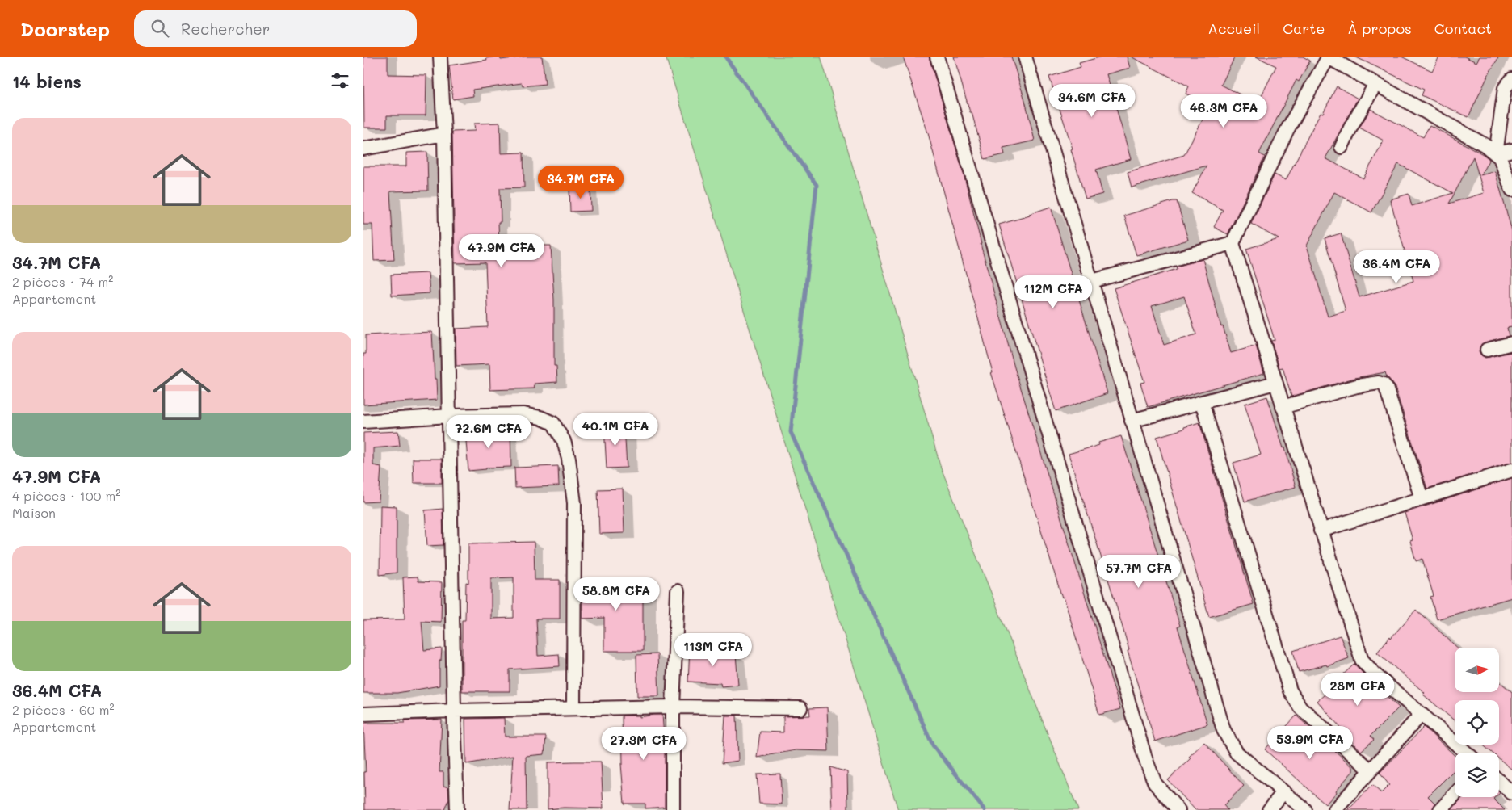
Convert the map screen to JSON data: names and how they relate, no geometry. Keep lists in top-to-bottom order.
{
  "north": "right",
  "page": {
    "header": "Doorstep",
    "search": "Rechercher",
    "nav": [
      "Accueil",
      "Carte",
      "À propos",
      "Contact"
    ],
    "heading": "14 biens",
    "price": [
      "34.6M CFA",
      "46.3M CFA",
      "34.7M CFA",
      "47.9M CFA",
      "36.4M CFA",
      "112M CFA",
      "40.1M CFA",
      "72.6M CFA",
      "57.7M CFA",
      "58.8M CFA",
      "113M CFA",
      "28M CFA",
      "53.9M CFA",
      "27.3M CFA"
    ],
    "list": [
      {
        "name": "34.7M CFA",
        "note": "2 pièces · 74 m² · Appartement"
      },
      {
        "name": "47.9M CFA",
        "note": "4 pièces · 100 m² · Maison"
      },
      {
        "name": "36.4M CFA",
        "note": "2 pièces · 60 m² · Appartement"
      }
    ]
  }
}
